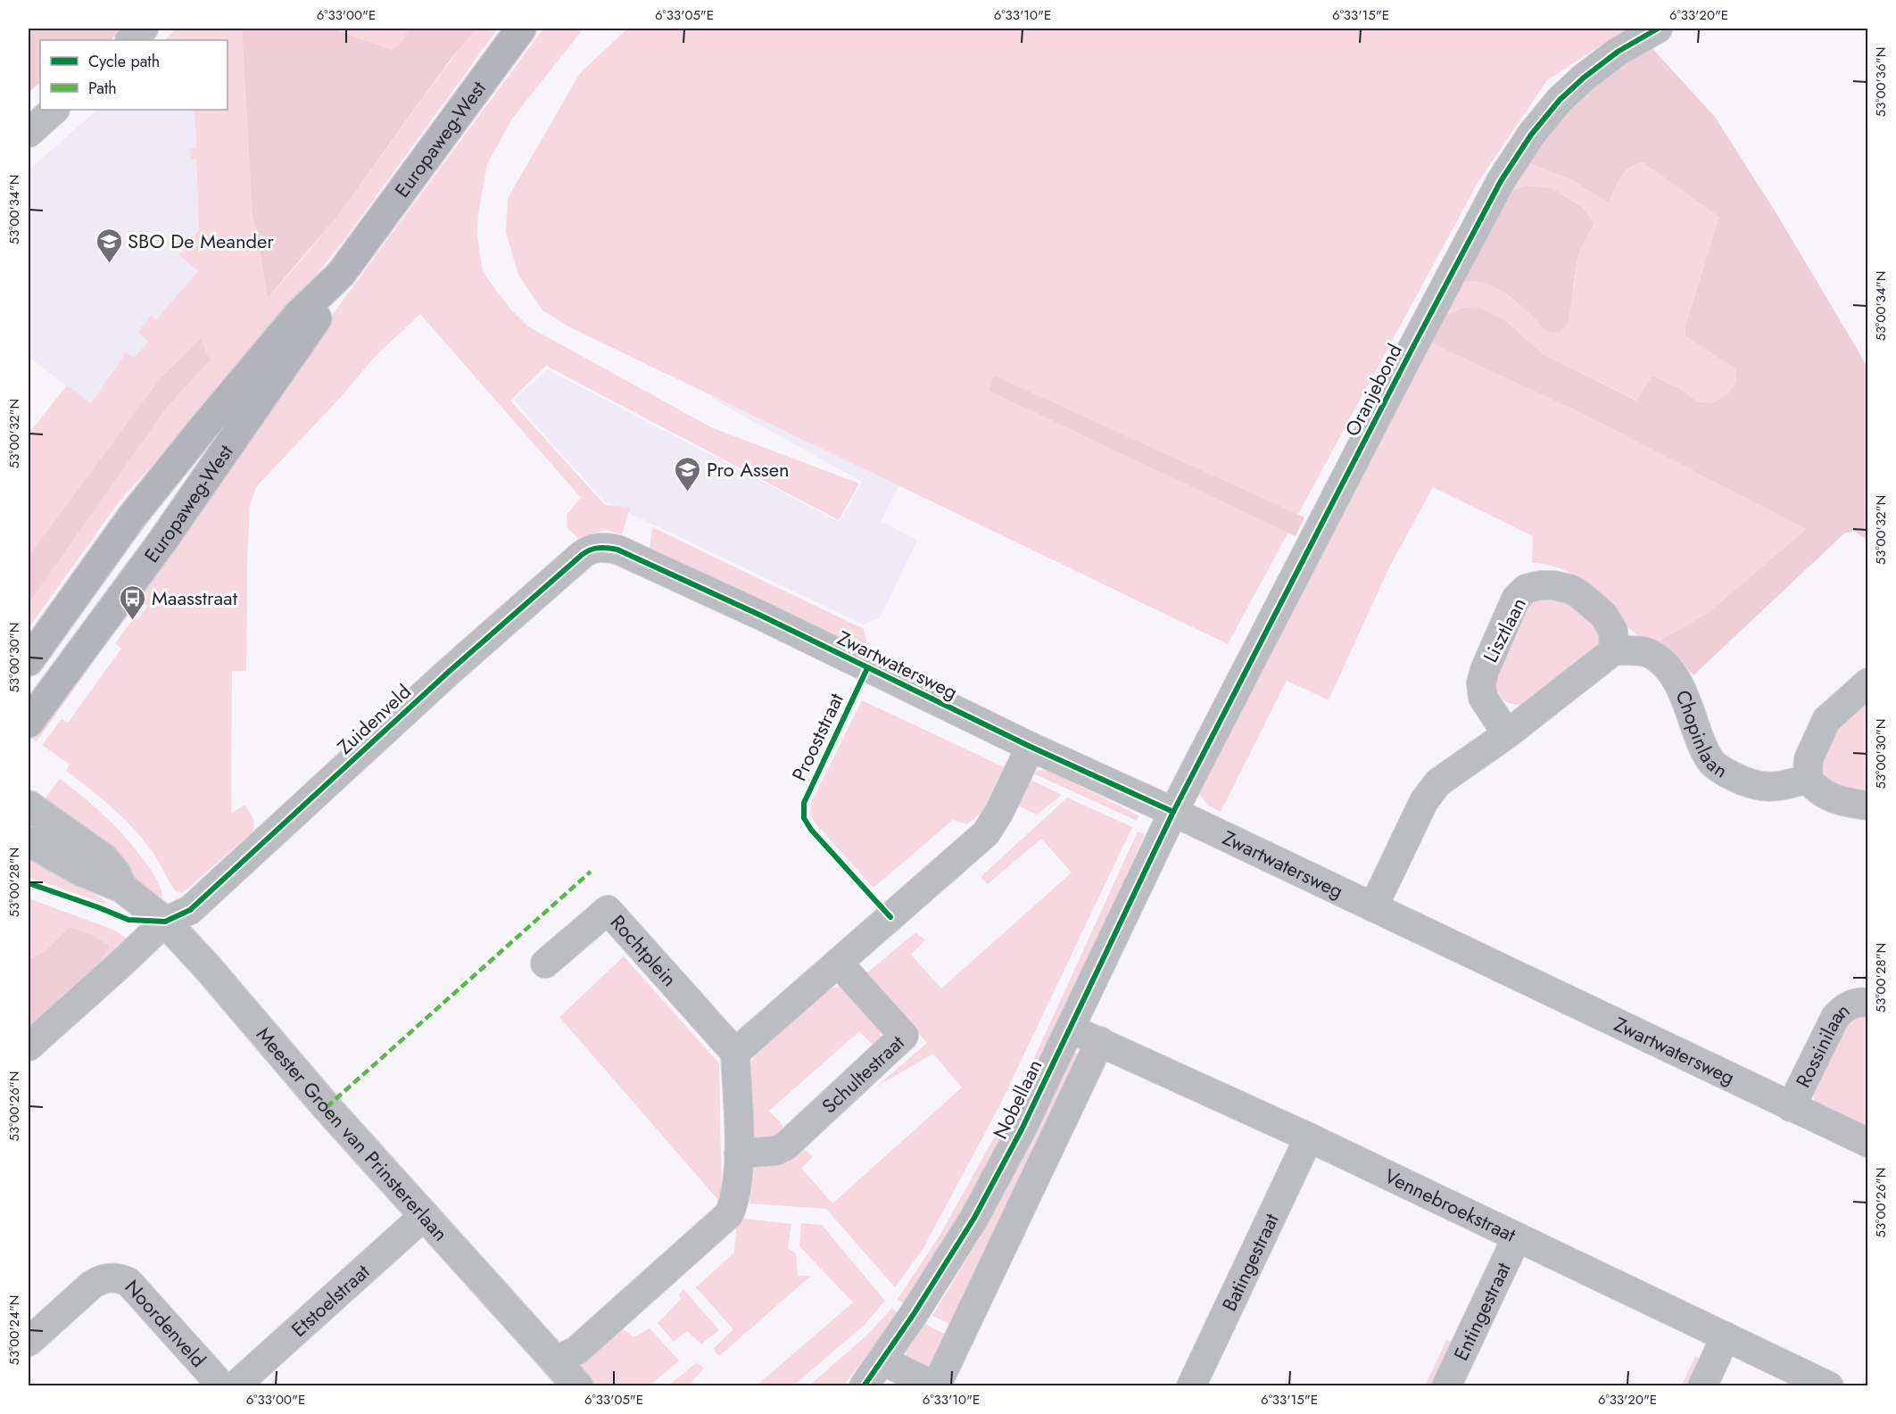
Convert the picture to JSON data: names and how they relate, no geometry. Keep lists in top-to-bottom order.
{
  "streets": {
    "main road": ["Europaweg-West"],
    "street": [
      "Oranjebond",
      "Lisztlaan",
      "Zwartwatersweg",
      "Zuidenveld",
      "Chopinlaan",
      "Rochtplein",
      "Rossinilaan",
      "Schultestraat",
      "Nobellaan",
      "Meester Groen van Prinstererlaan",
      "Vennebroekstraat",
      "Batingestraat",
      "Etstoelstraat",
      "Entingestraat",
      "Noordenveld"
    ],
    "cycle path": ["Prooststraat"]
  },
  "crossings": [
    ["Oranjebond", "Zwartwatersweg"],
    ["Oranjebond", "Nobellaan"],
    ["Lisztlaan", "Chopinlaan"],
    ["Zwartwatersweg", "Zuidenveld"],
    ["Zwartwatersweg", "Rossinilaan"],
    ["Zwartwatersweg", "Nobellaan"],
    ["Zuidenveld", "Meester Groen van Prinstererlaan"],
    ["Nobellaan", "Vennebroekstraat"],
    ["Meester Groen van Prinstererlaan", "Etstoelstraat"],
    ["Vennebroekstraat", "Batingestraat"],
    ["Vennebroekstraat", "Entingestraat"]
  ],
  "places": {
    "school or university": ["SBO De Meander", "Pro Assen"],
    "bus stop": ["Maasstraat"]
  },
  "legend": ["Cycle path", "Path"],
  "coordinates": [
    "6°33'00\"E",
    "6°33'05\"E",
    "6°33'10\"E",
    "6°33'15\"E",
    "6°33'20\"E",
    "53°00'36\"N",
    "53°00'34\"N",
    "53°00'32\"N",
    "53°00'30\"N",
    "53°00'28\"N",
    "53°00'26\"N",
    "53°00'24\"N"
  ]
}
